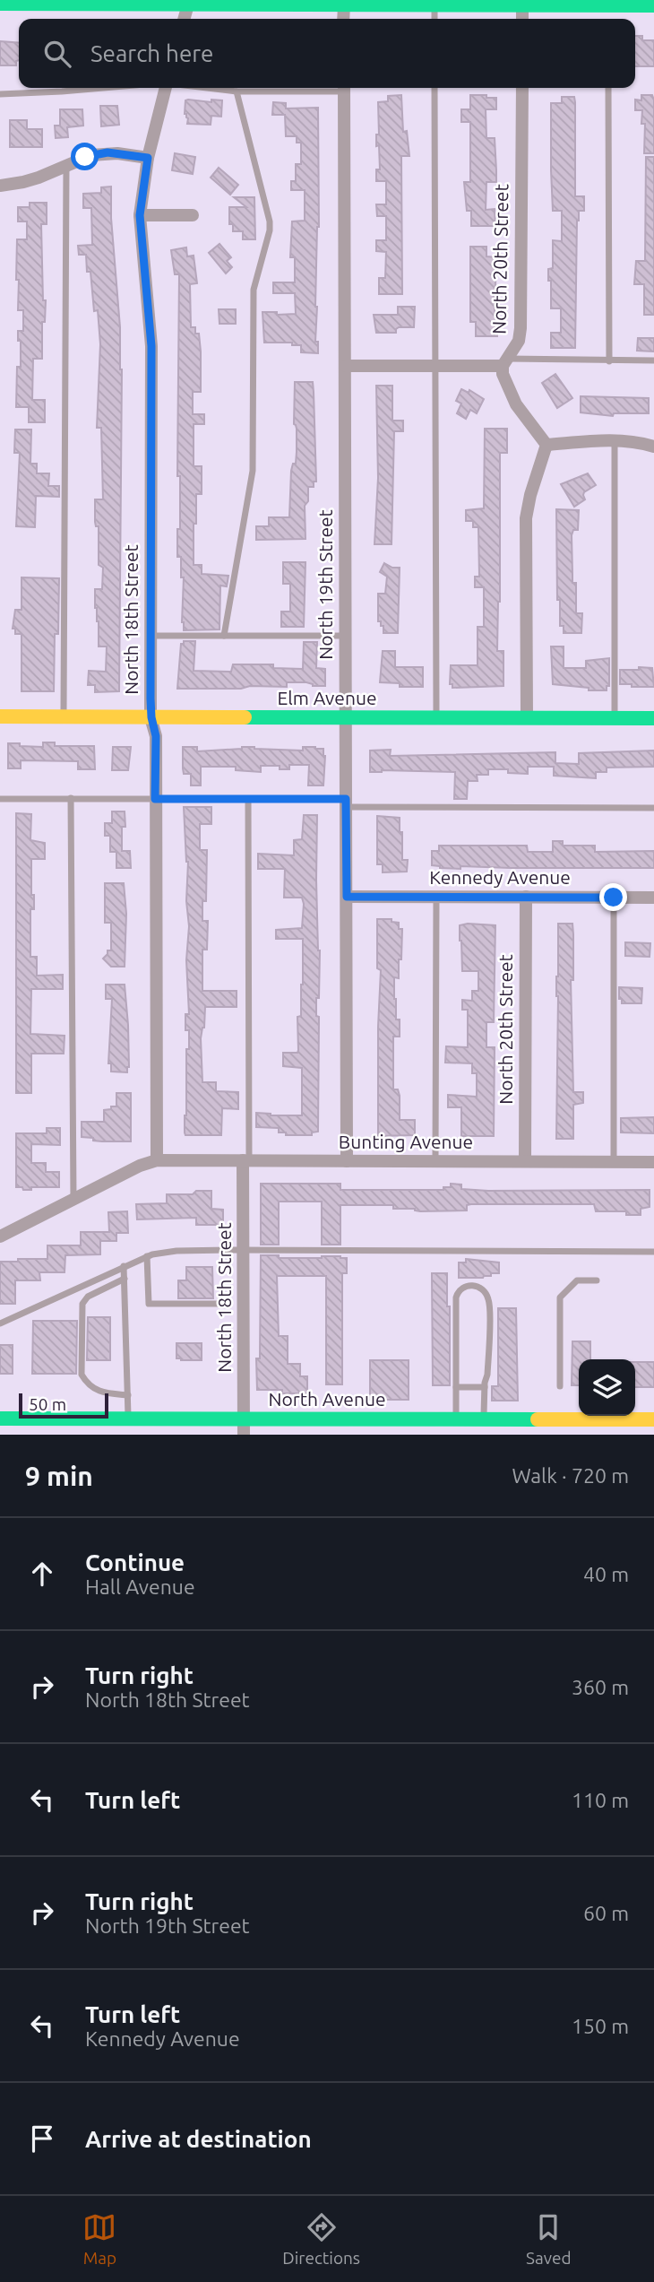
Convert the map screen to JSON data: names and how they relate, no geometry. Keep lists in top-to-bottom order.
{
  "streets": {
    "street": [
      "North 20th Street",
      "North 19th Street",
      "North 18th Street",
      "Elm Avenue",
      "Kennedy Avenue",
      "Bunting Avenue",
      "North Avenue"
    ]
  },
  "crossings": [
    ["North 20th Street", "Kennedy Avenue"],
    ["North 20th Street", "Bunting Avenue"],
    ["North 19th Street", "Elm Avenue"],
    ["North 19th Street", "Kennedy Avenue"],
    ["North 19th Street", "Bunting Avenue"],
    ["North 18th Street", "Elm Avenue"],
    ["North 18th Street", "Bunting Avenue"],
    ["North 18th Street", "North Avenue"]
  ],
  "scale_bar": "50 m",
  "page": {
    "search": "Search here",
    "scale": "50 m",
    "heading": ["9 min", "Walk · 720 m"],
    "list": [
      ["Continue", "Hall Avenue", "40 m"],
      ["Turn right", "North 18th Street", "360 m"],
      ["Turn left", "110 m"],
      ["Turn right", "North 19th Street", "60 m"],
      ["Turn left", "Kennedy Avenue", "150 m"],
      "Arrive at destination"
    ],
    "nav": ["Map", "Directions", "Saved"]
  }
}
